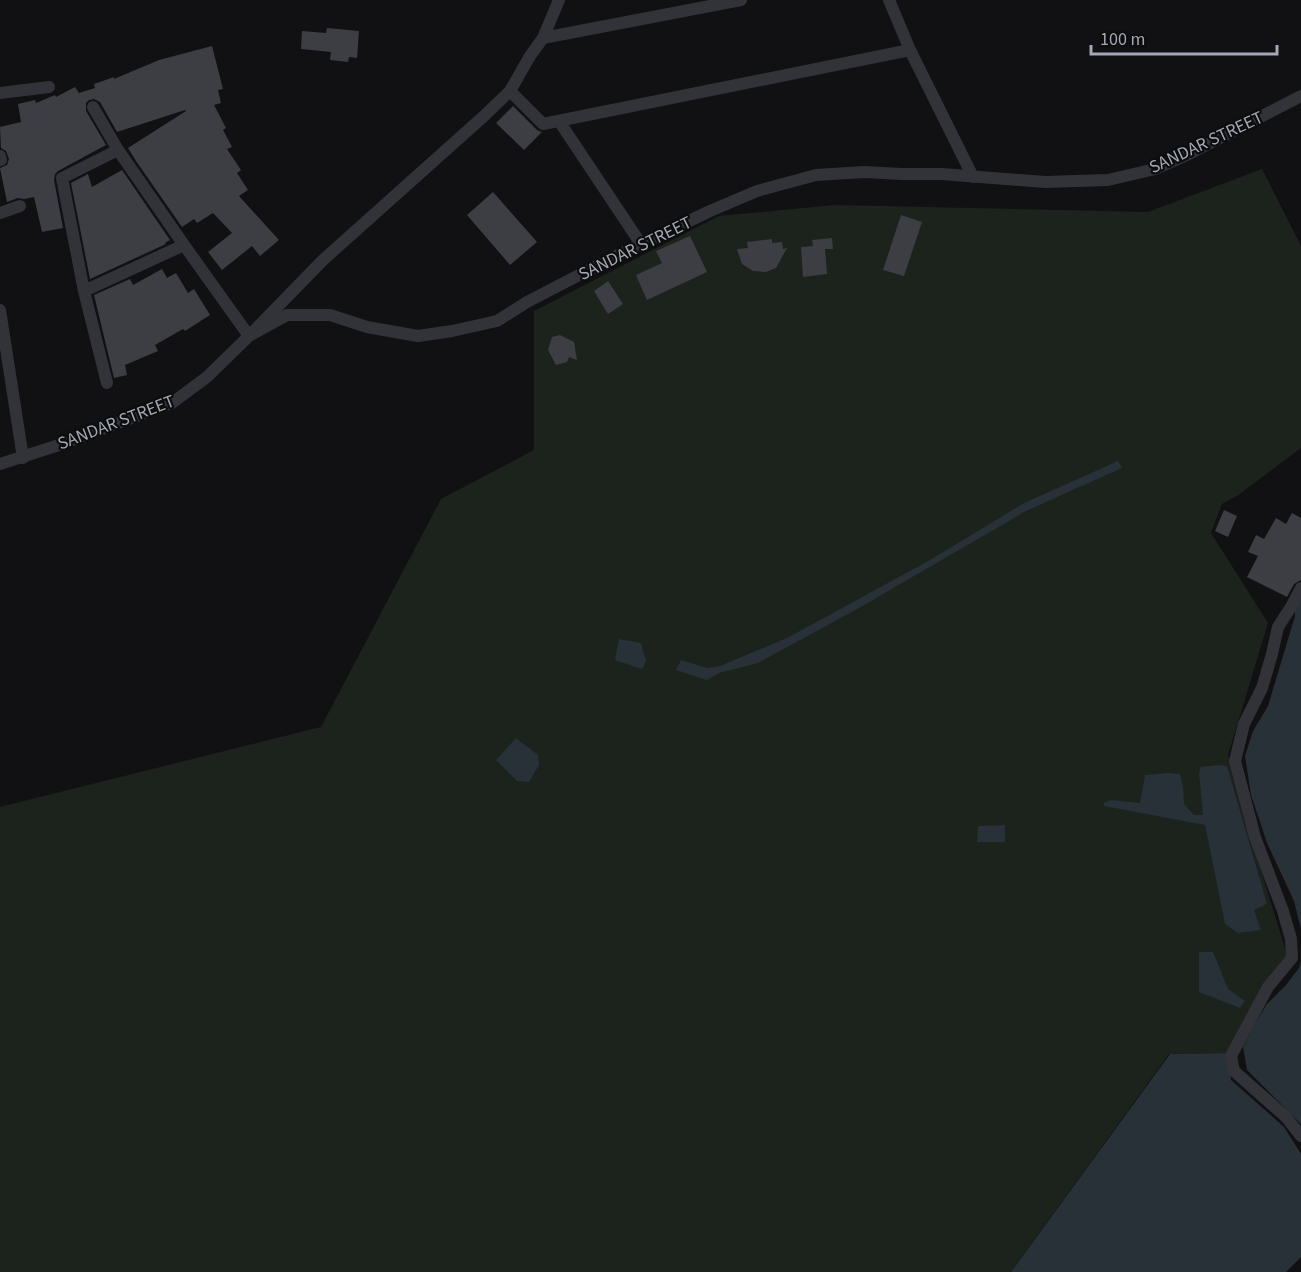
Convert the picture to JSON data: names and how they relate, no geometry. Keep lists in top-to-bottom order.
{
  "streets": {
    "street": ["SANDAR STREET"]
  },
  "scale_bar": "100 m"
}
